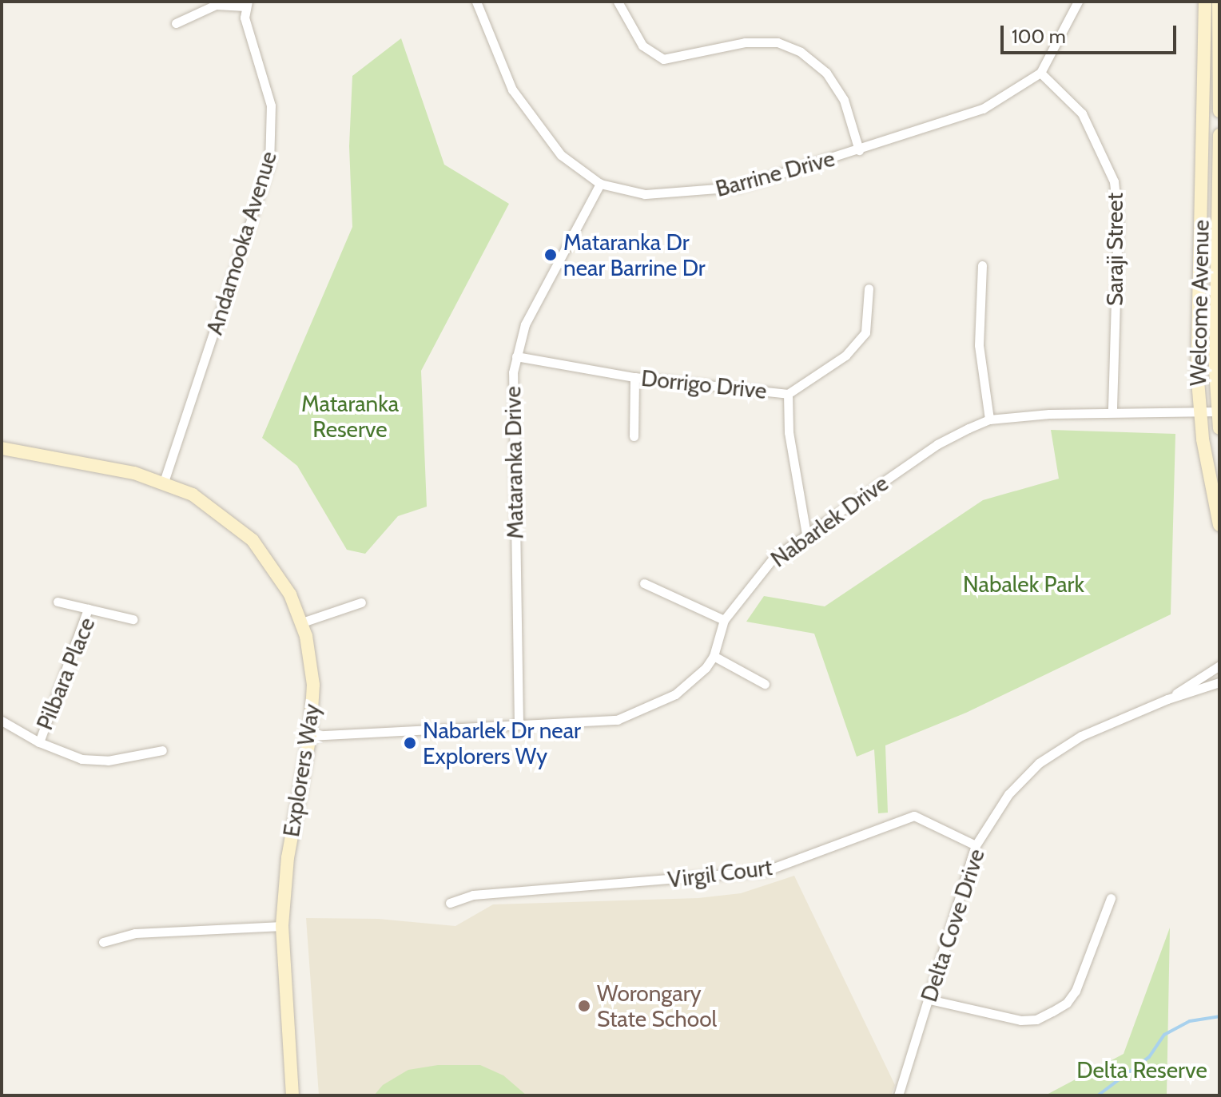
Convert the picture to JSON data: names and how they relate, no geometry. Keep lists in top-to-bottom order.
{
  "streets": {
    "street": [
      "Barrine Drive",
      "Andamooka Avenue",
      "Saraji Street",
      "Welcome Avenue",
      "Dorrigo Drive",
      "Mataranka Drive",
      "Nabarlek Drive",
      "Pilbara Place",
      "Explorers Way",
      "Virgil Court",
      "Delta Cove Drive"
    ]
  },
  "crossings": [
    ["Barrine Drive", "Saraji Street"],
    ["Barrine Drive", "Mataranka Drive"],
    ["Andamooka Avenue", "Explorers Way"],
    ["Saraji Street", "Nabarlek Drive"],
    ["Welcome Avenue", "Nabarlek Drive"],
    ["Dorrigo Drive", "Mataranka Drive"],
    ["Mataranka Drive", "Nabarlek Drive"],
    ["Nabarlek Drive", "Explorers Way"],
    ["Virgil Court", "Delta Cove Drive"]
  ],
  "parks": ["Mataranka Reserve", "Nabalek Park", "Delta Reserve"],
  "places": ["Mataranka Dr near Barrine Dr", "Nabarlek Dr near Explorers Wy", "Worongary State School"],
  "scale_bar": "100 m"
}
